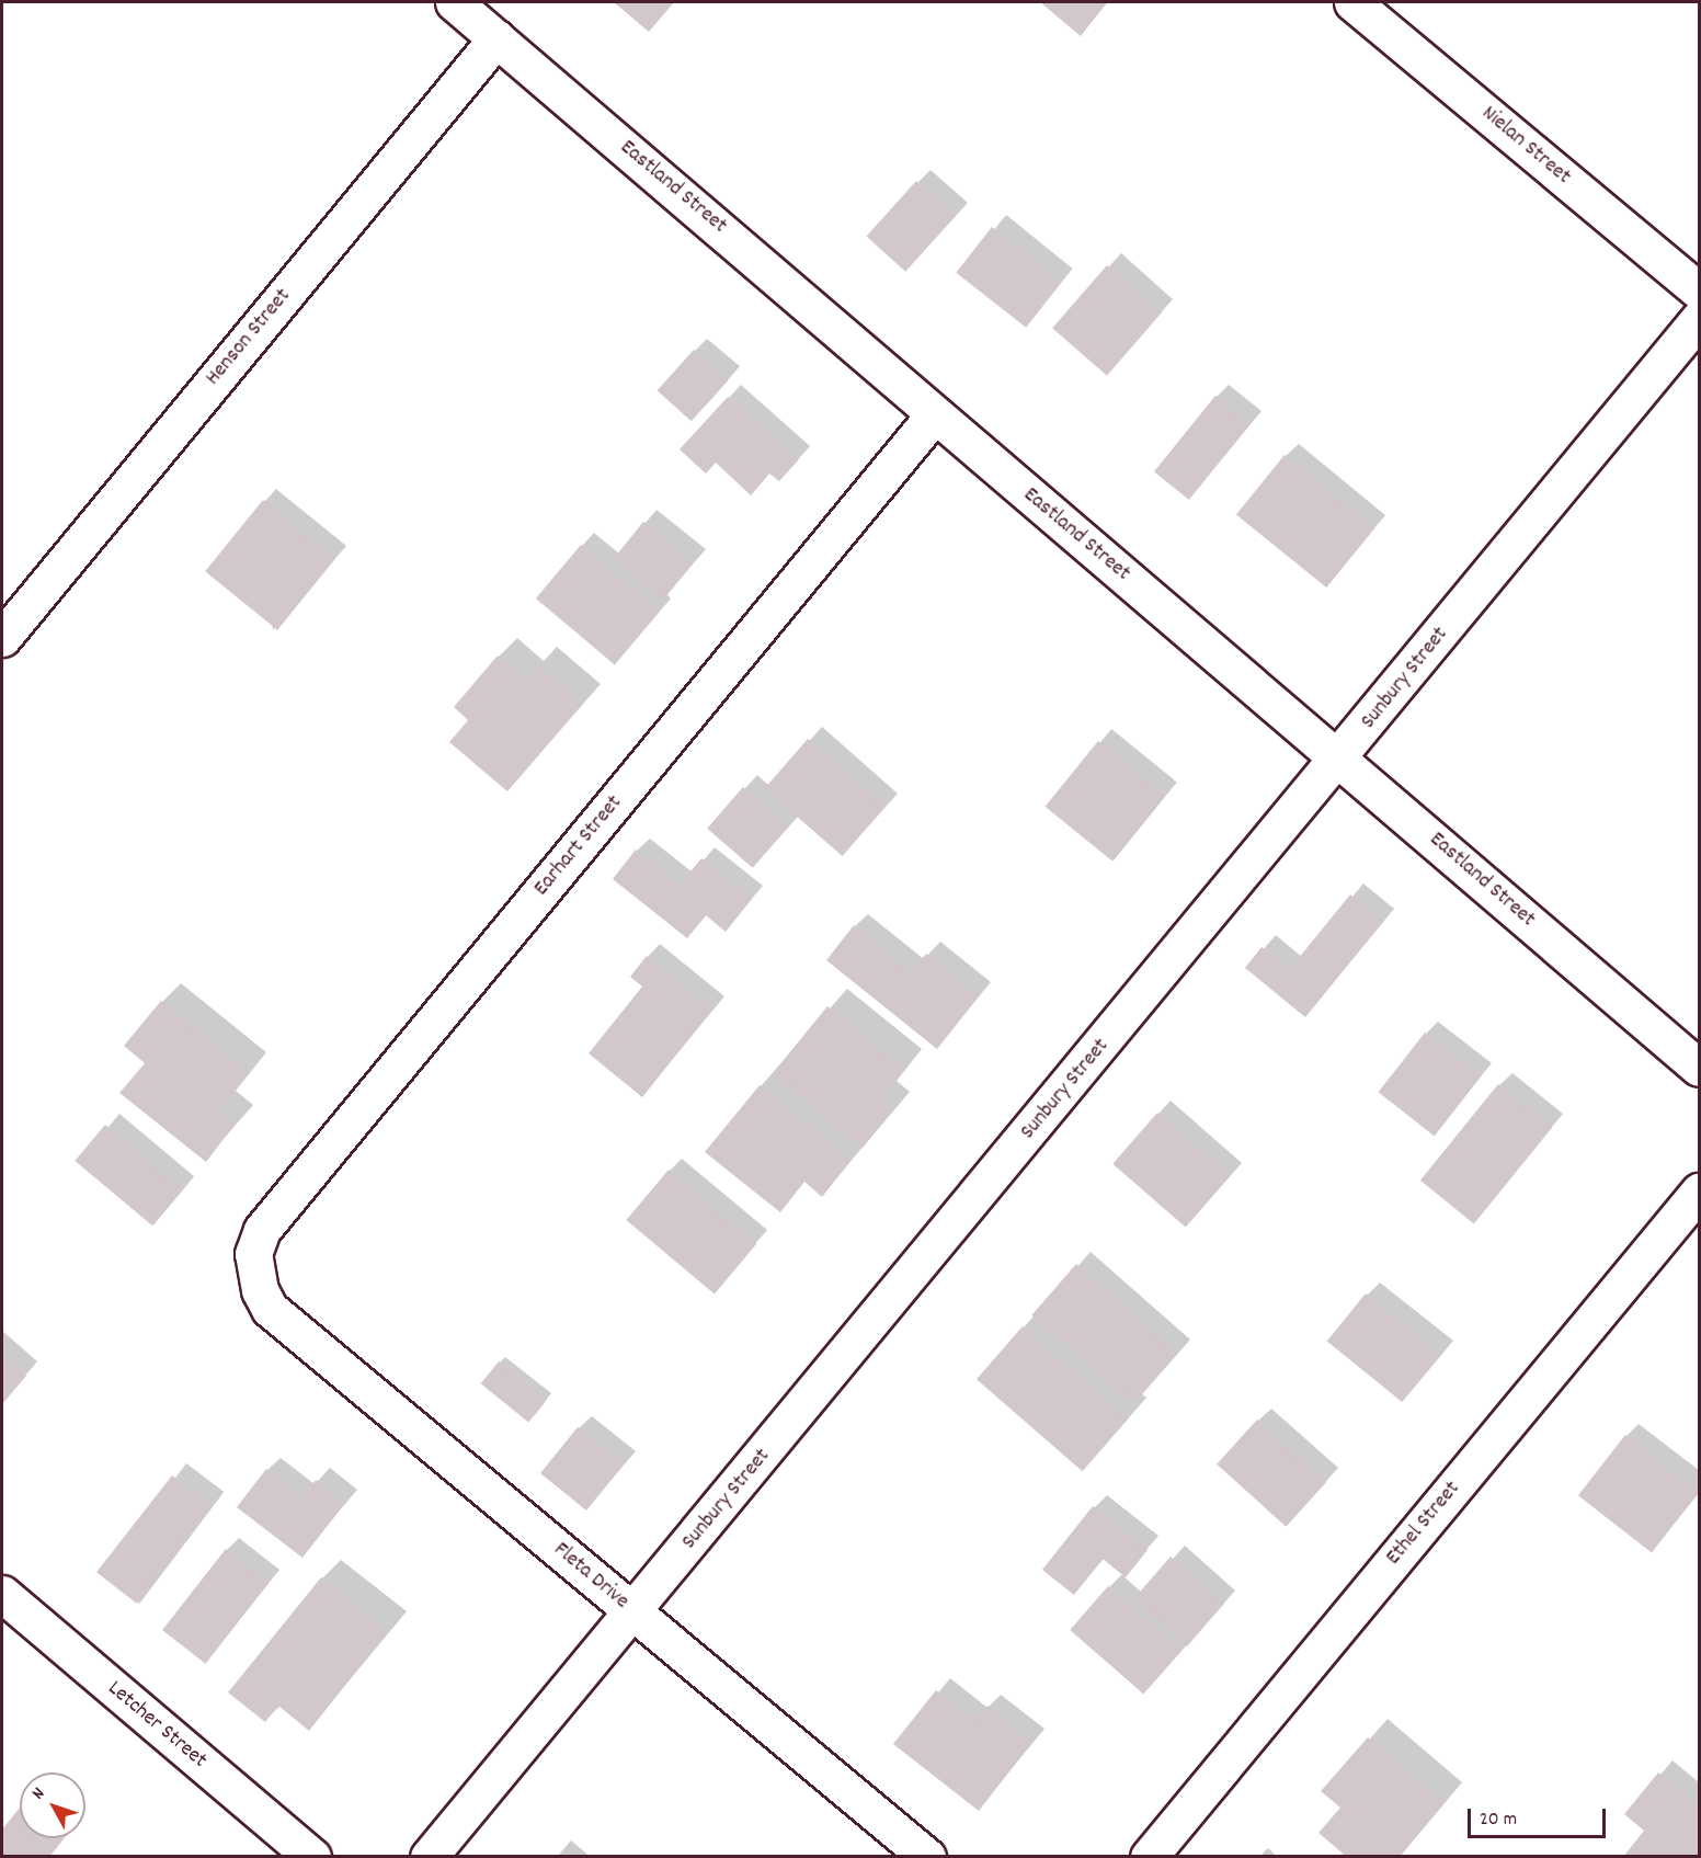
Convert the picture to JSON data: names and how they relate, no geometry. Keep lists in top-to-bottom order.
{
  "streets": {
    "street": [
      "Nielan Street",
      "Eastland Street",
      "Henson Street",
      "Sunbury Street",
      "Earhart Street",
      "Ethel Street",
      "Fleta Drive",
      "Letcher Street"
    ]
  },
  "crossings": [
    ["Eastland Street", "Henson Street"],
    ["Eastland Street", "Sunbury Street"],
    ["Eastland Street", "Earhart Street"],
    ["Sunbury Street", "Fleta Drive"],
    ["Earhart Street", "Fleta Drive"]
  ],
  "scale_bar": "20 m",
  "north": "top left"
}
